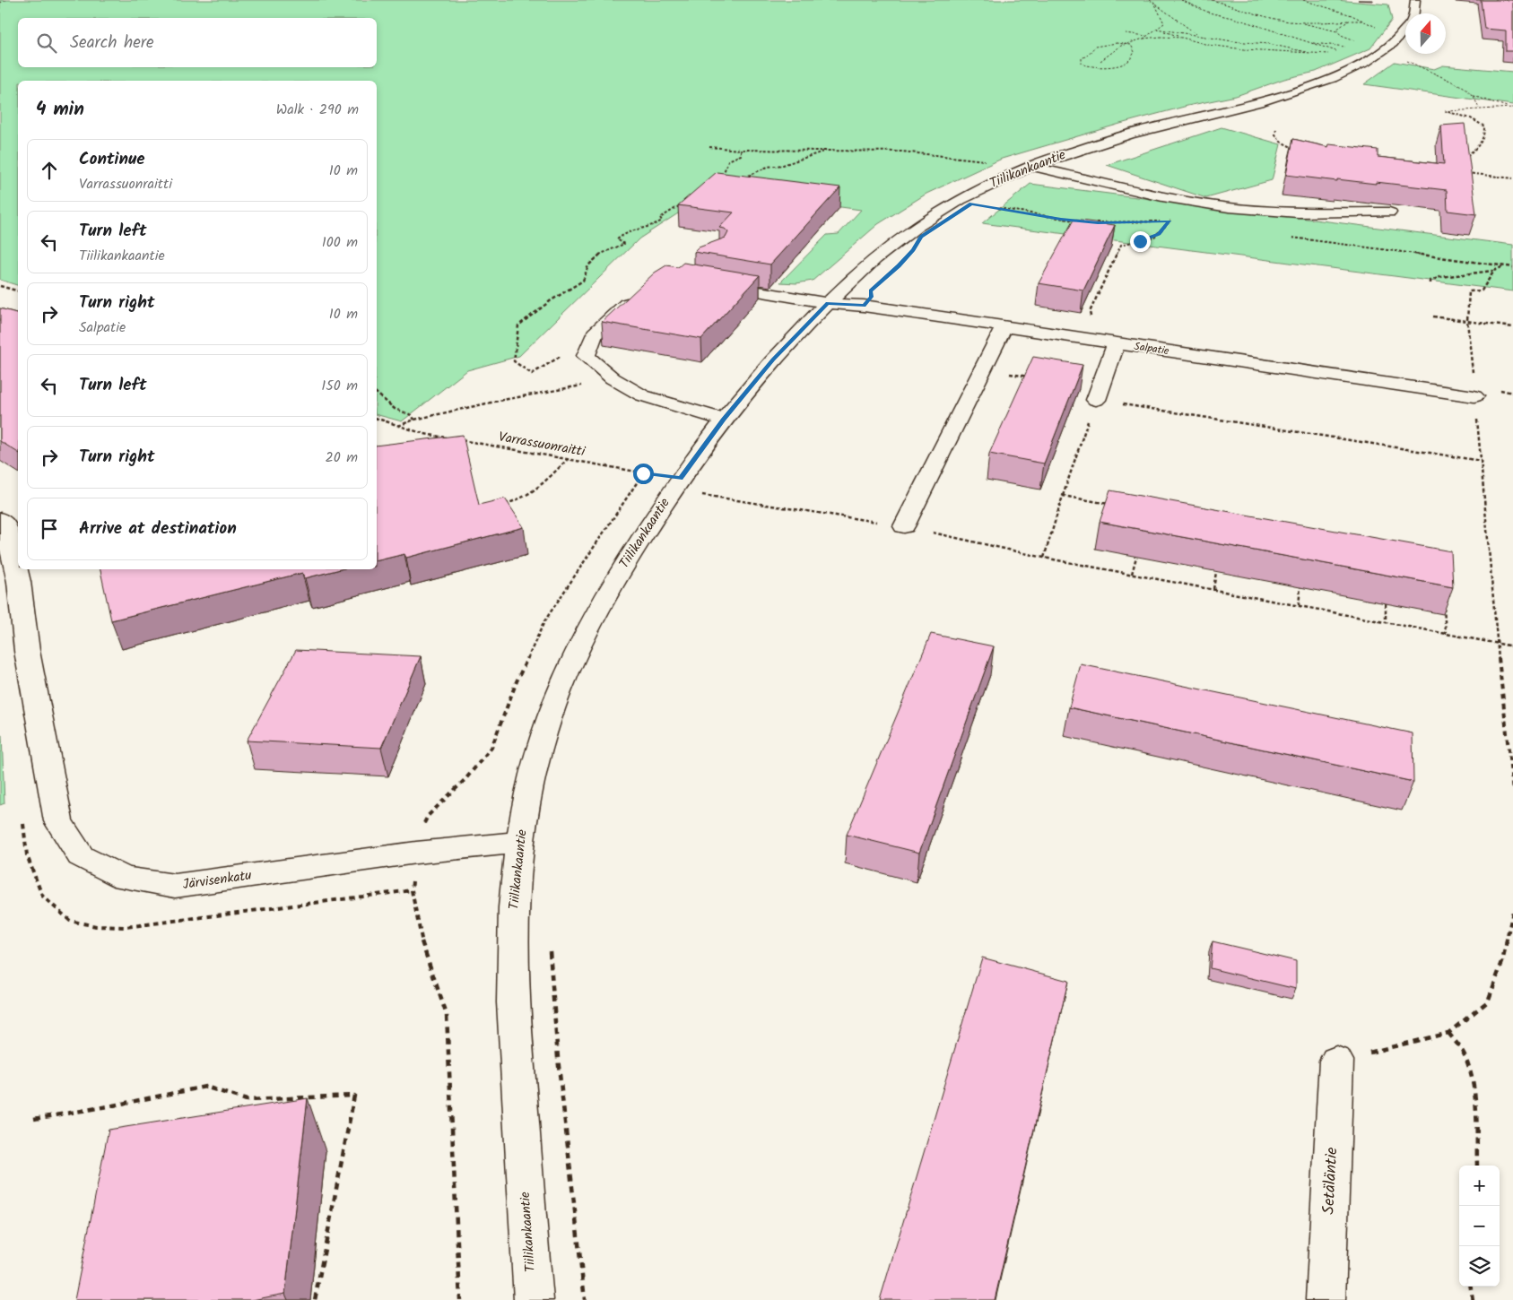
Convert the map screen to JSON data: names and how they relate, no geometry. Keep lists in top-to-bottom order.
{
  "streets": {
    "street": [
      "Tiilikankaantie",
      "Salpatie",
      "Järvisenkatu",
      "Setäläntie"
    ],
    "path": ["Varrassuonraitti"]
  },
  "crossings": [
    ["Tiilikankaantie", "Salpatie"],
    ["Tiilikankaantie", "Varrassuonraitti"],
    ["Tiilikankaantie", "Järvisenkatu"]
  ],
  "north": "top",
  "page": {
    "search": "Search here",
    "heading": ["4 min", "Walk · 290 m"],
    "list": [
      ["Continue", "Varrassuonraitti", "10 m"],
      ["Turn left", "Tiilikankaantie", "100 m"],
      ["Turn right", "Salpatie", "10 m"],
      ["Turn left", "150 m"],
      ["Turn right", "20 m"],
      "Arrive at destination"
    ],
    "map_buttons": ["+", "−"]
  }
}
